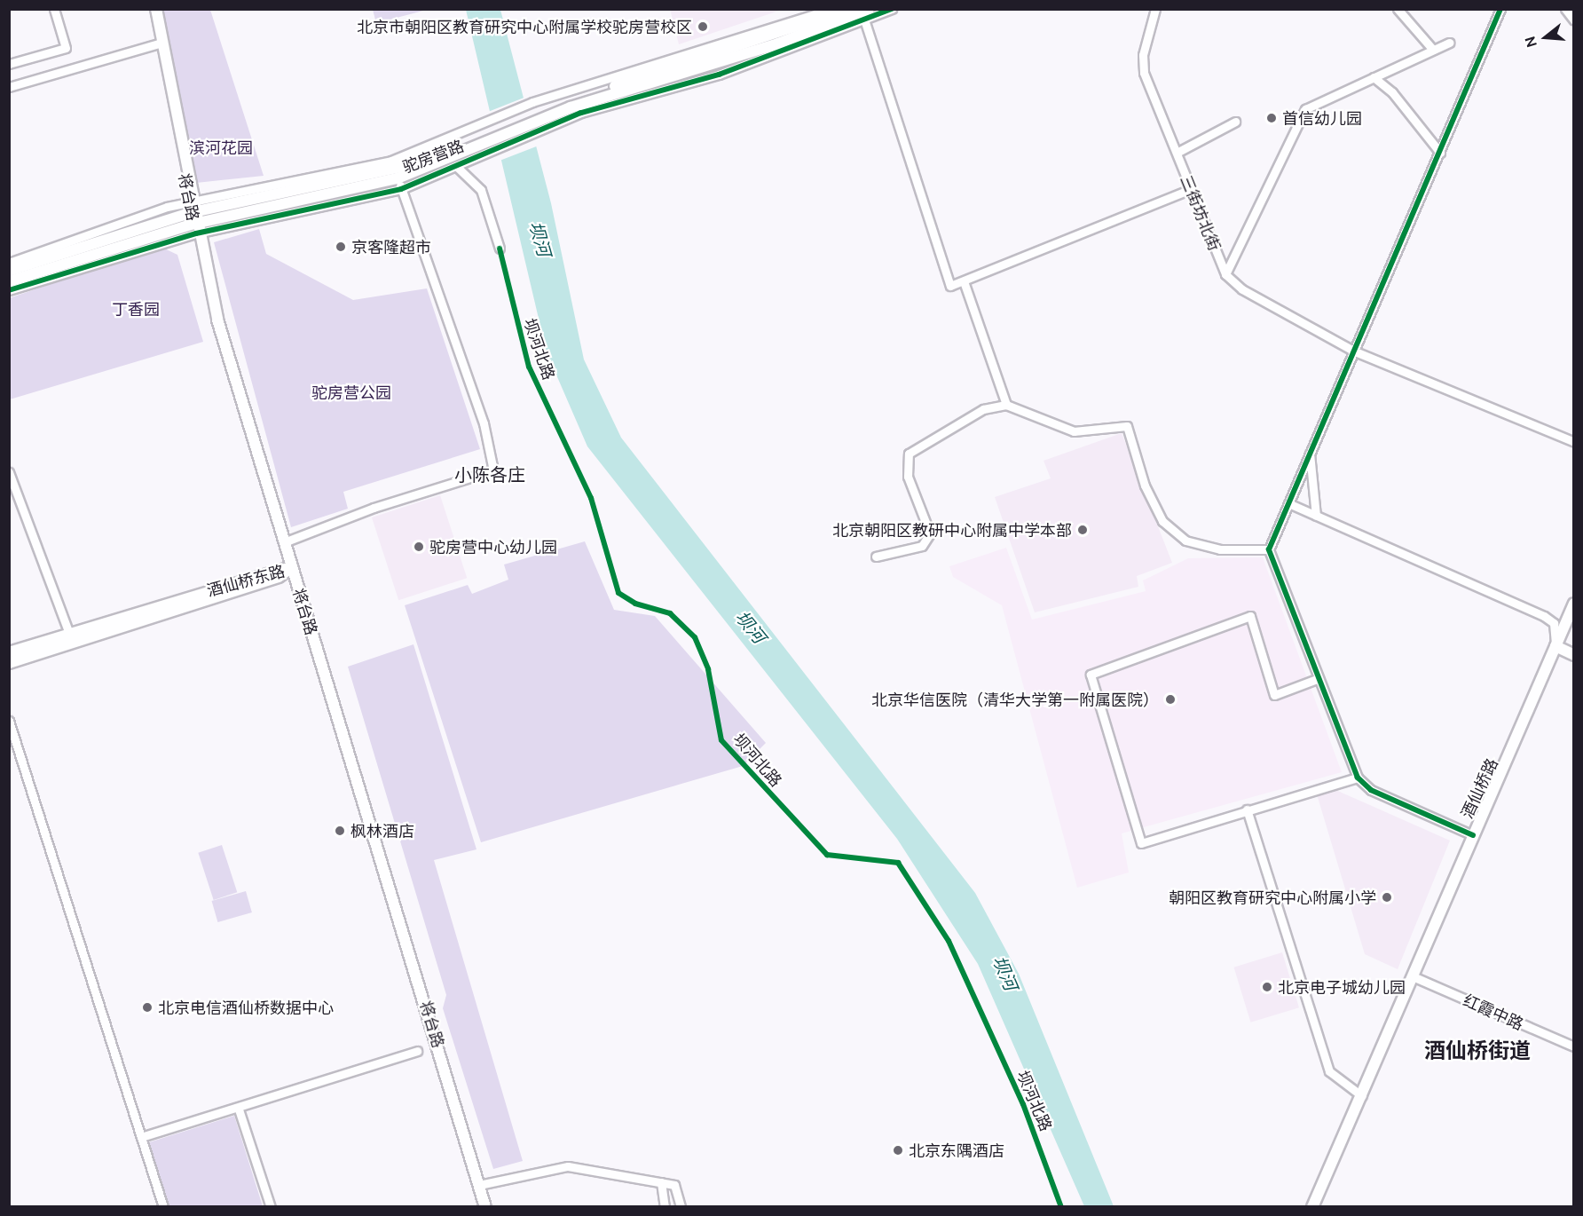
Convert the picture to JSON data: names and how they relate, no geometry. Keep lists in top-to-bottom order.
{
  "streets": {
    "street": [
      "驼房营路",
      "将台路",
      "三街坊北街",
      "酒仙桥东路",
      "酒仙桥路",
      "红霞中路"
    ],
    "cycle path": ["坝河北路"]
  },
  "crossings": [
    ["驼房营路", "将台路"],
    ["将台路", "酒仙桥东路"],
    ["酒仙桥路", "红霞中路"]
  ],
  "districts": ["小陈各庄", "酒仙桥街道"],
  "water": ["坝河"],
  "parks": ["滨河花园", "丁香园", "驼房营公园"],
  "places": [
    "北京市朝阳区教育研究中心附属学校驼房营校区",
    "首信幼儿园",
    "京客隆超市",
    "北京朝阳区教研中心附属中学本部",
    "驼房营中心幼儿园",
    "北京华信医院（清华大学第一附属医院）",
    "枫林酒店",
    "朝阳区教育研究中心附属小学",
    "北京电子城幼儿园",
    "北京电信酒仙桥数据中心",
    "北京东隅酒店"
  ],
  "north": "left"
}
